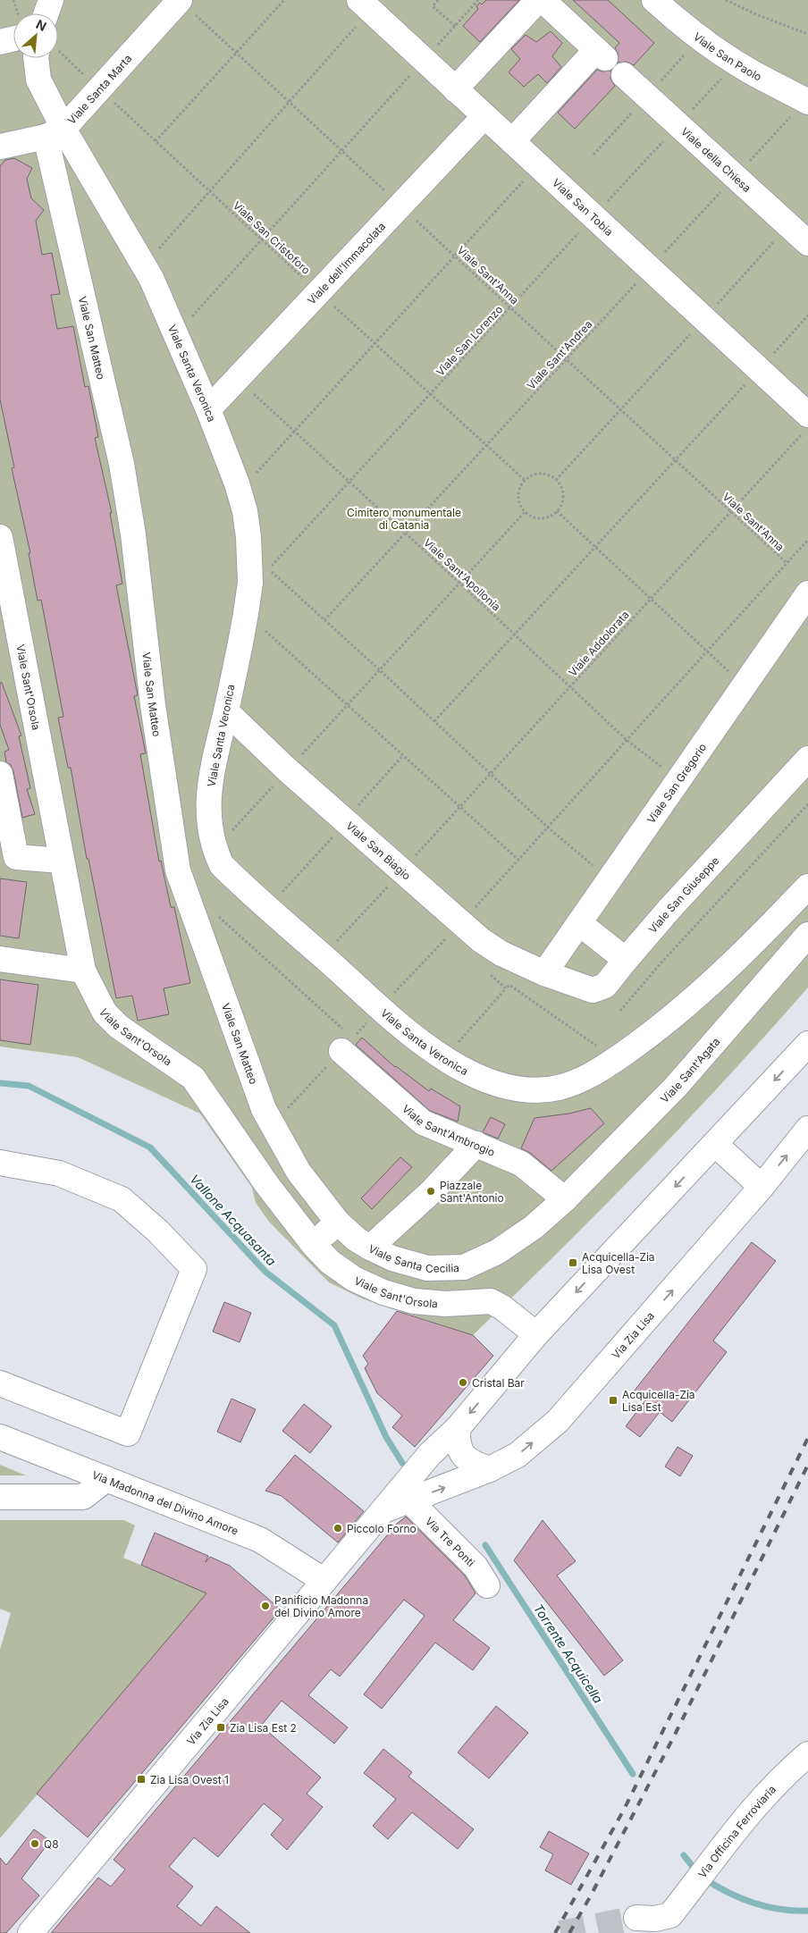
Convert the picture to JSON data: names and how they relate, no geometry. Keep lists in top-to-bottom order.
{
  "streets": {
    "street": [
      "Viale San Paolo",
      "Viale Santa Marta",
      "Viale della Chiesa",
      "Viale San Tobia",
      "Viale dell'Immacolata",
      "Viale San Matteo",
      "Viale Santa Veronica",
      "Viale Sant'Orsola",
      "Viale San Gregorio",
      "Viale San Biagio",
      "Viale San Giuseppe",
      "Viale Sant'Agata",
      "Viale Sant'Ambrogio",
      "Viale Santa Cecilia",
      "Via Zia Lisa",
      "Via Madonna del Divino Amore",
      "Via Tre Ponti",
      "Via Officina Ferroviaria"
    ],
    "path": [
      "Viale San Cristoforo",
      "Viale Sant'Anna",
      "Viale San Lorenzo",
      "Viale Sant'Andrea",
      "Viale Sant'Apollonia",
      "Viale Addolorata"
    ]
  },
  "crossings": [
    ["Viale San Paolo", "Viale San Lorenzo"],
    ["Viale San Paolo", "Viale Sant'Andrea"],
    ["Viale Santa Marta", "Viale San Cristoforo"],
    ["Viale Santa Marta", "Viale Sant'Anna"],
    ["Viale Santa Marta", "Viale San Matteo"],
    ["Viale Santa Marta", "Viale Santa Veronica"],
    ["Viale della Chiesa", "Viale San Lorenzo"],
    ["Viale della Chiesa", "Viale Sant'Andrea"],
    ["Viale San Tobia", "Viale dell'Immacolata"],
    ["Viale San Tobia", "Viale San Lorenzo"],
    ["Viale San Tobia", "Viale Sant'Andrea"],
    ["Viale San Tobia", "Viale Addolorata"],
    ["Viale San Cristoforo", "Viale dell'Immacolata"],
    ["Viale San Cristoforo", "Viale San Lorenzo"],
    ["Viale San Cristoforo", "Viale Sant'Andrea"],
    ["Viale dell'Immacolata", "Viale Sant'Anna"],
    ["Viale dell'Immacolata", "Viale Santa Veronica"],
    ["Viale dell'Immacolata", "Viale Sant'Apollonia"],
    ["Viale Sant'Anna", "Viale San Lorenzo"],
    ["Viale Sant'Anna", "Viale Sant'Andrea"],
    ["Viale Sant'Anna", "Viale Addolorata"],
    ["Viale San Matteo", "Viale Santa Veronica"],
    ["Viale San Matteo", "Viale Santa Cecilia"],
    ["Viale San Lorenzo", "Viale Sant'Andrea"],
    ["Viale San Lorenzo", "Viale Sant'Apollonia"],
    ["Viale Sant'Andrea", "Viale Sant'Apollonia"],
    ["Viale Santa Veronica", "Viale Addolorata"],
    ["Viale Santa Veronica", "Viale San Biagio"],
    ["Viale Sant'Apollonia", "Viale Addolorata"],
    ["Viale Sant'Apollonia", "Viale San Gregorio"],
    ["Viale Addolorata", "Viale San Biagio"],
    ["Viale Sant'Orsola", "Via Zia Lisa"],
    ["Viale San Gregorio", "Viale San Biagio"],
    ["Viale San Gregorio", "Viale San Giuseppe"],
    ["Viale San Biagio", "Viale San Giuseppe"],
    ["Viale Sant'Agata", "Viale Sant'Ambrogio"],
    ["Viale Sant'Agata", "Viale Santa Cecilia"],
    ["Viale Sant'Ambrogio", "Viale Santa Cecilia"],
    ["Via Zia Lisa", "Via Madonna del Divino Amore"],
    ["Via Zia Lisa", "Via Tre Ponti"]
  ],
  "water": ["Vallone Acquasanta", "Torrente Acquicella"],
  "parks": ["Cimitero monumentale di Catania"],
  "places": {
    "other": [
      "Piazzale Sant'Antonio",
      "Cristal Bar",
      "Piccolo Forno",
      "Panificio Madonna del Divino Amore",
      "Q8"
    ],
    "transit": [
      "Acquicella-Zia Lisa Ovest",
      "Acquicella-Zia Lisa Est",
      "Zia Lisa Est 2",
      "Zia Lisa Ovest 1"
    ]
  },
  "north": "top right"
}
